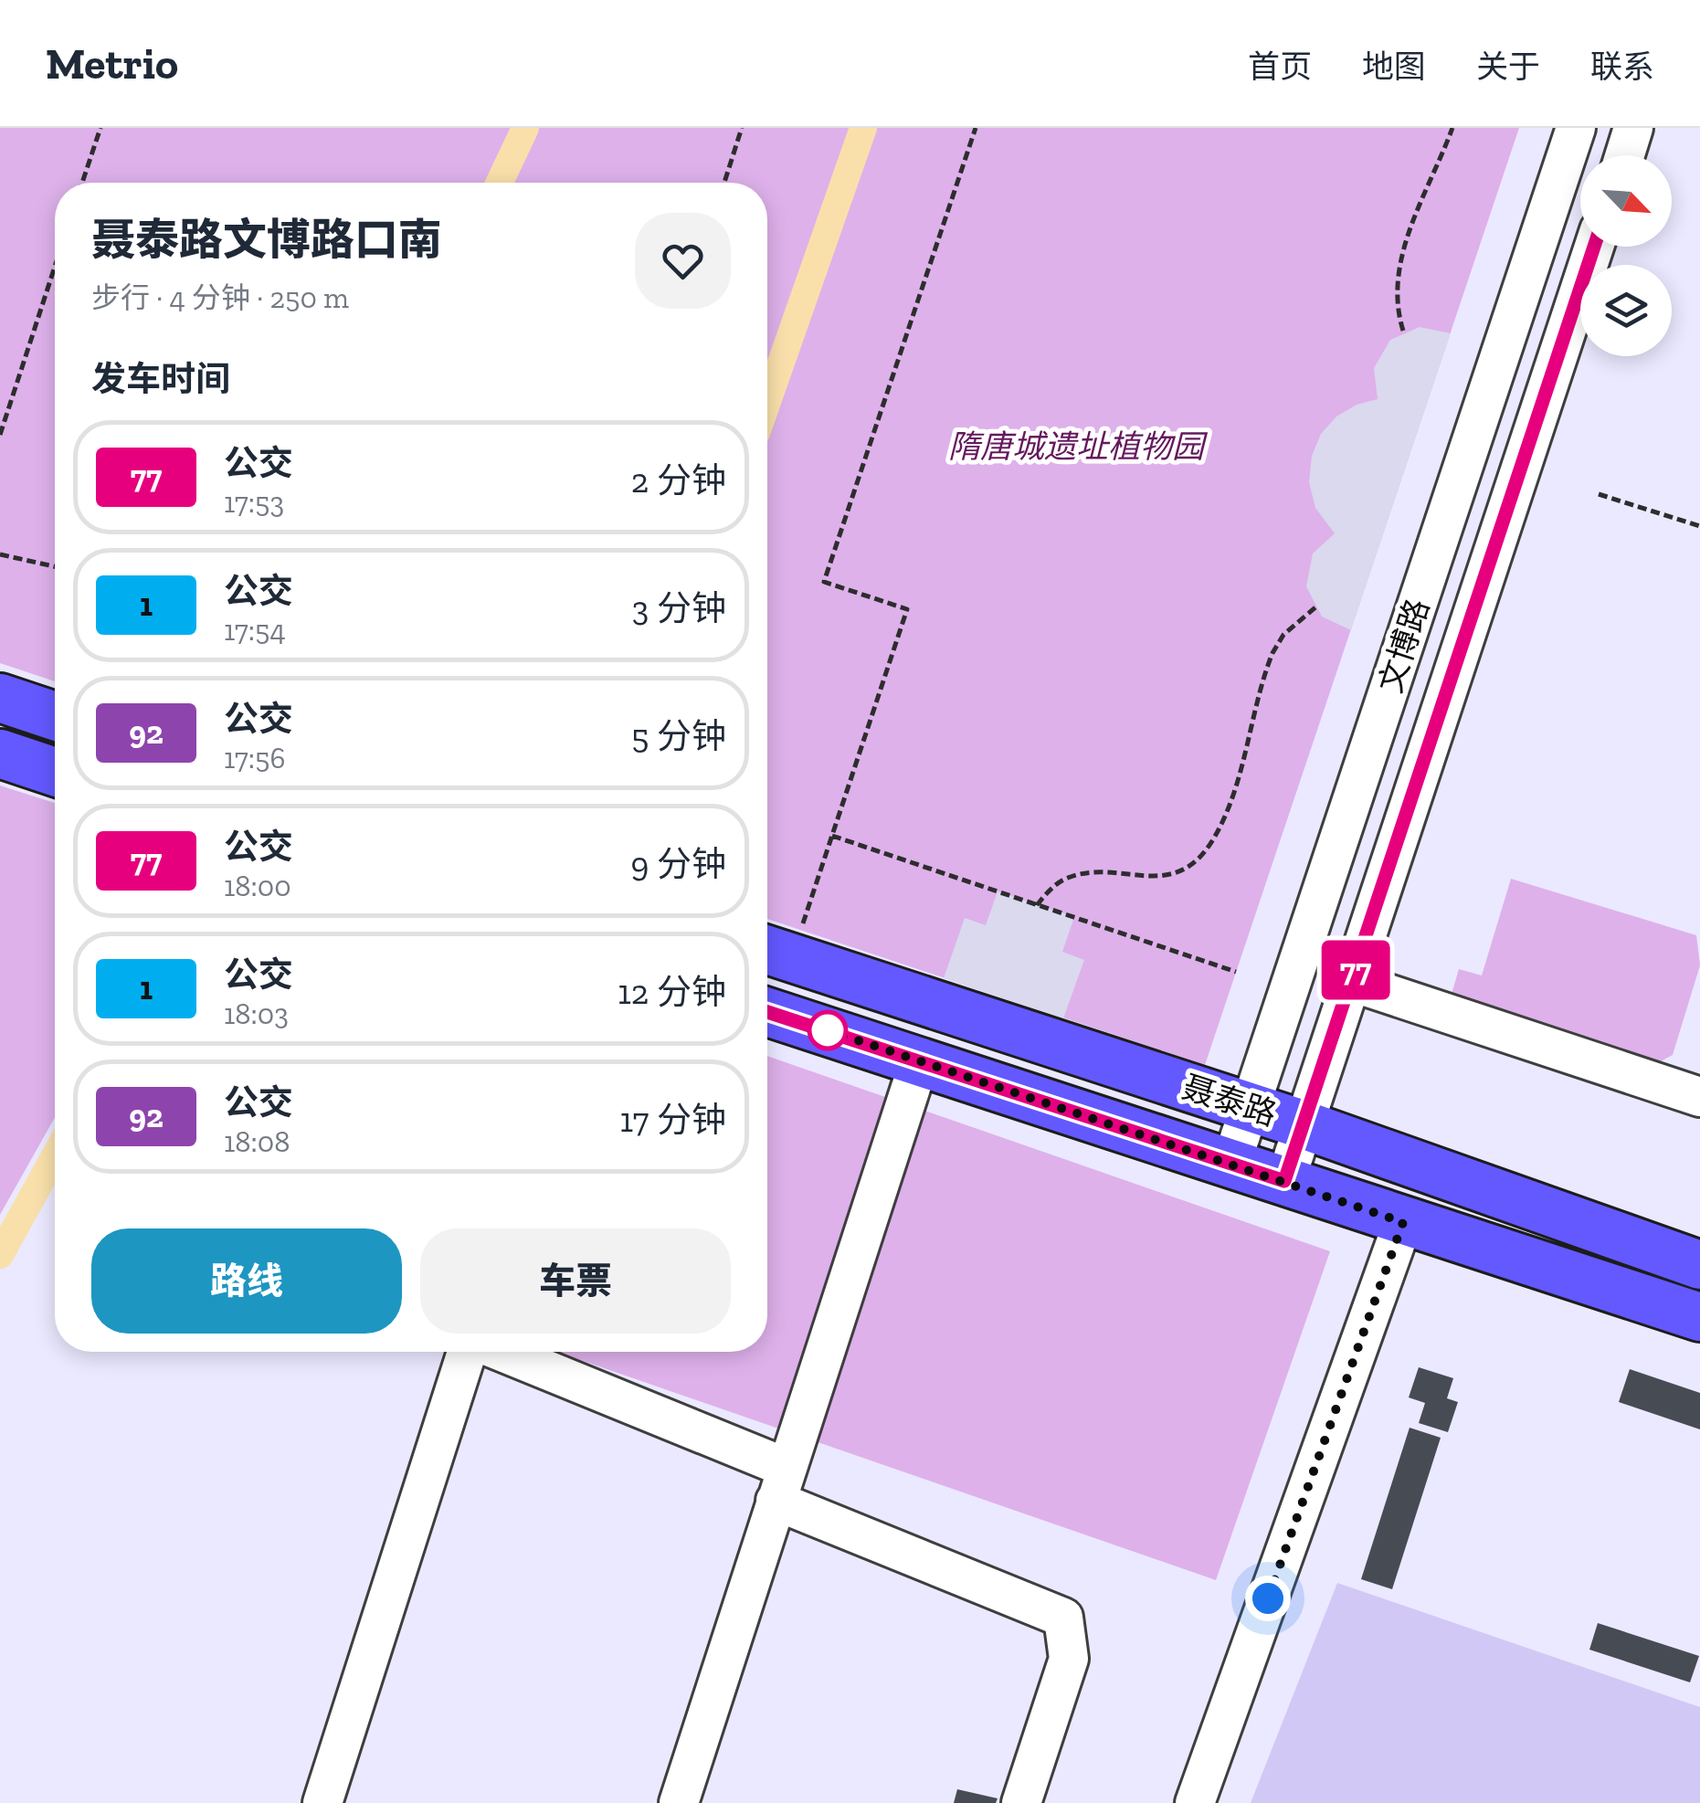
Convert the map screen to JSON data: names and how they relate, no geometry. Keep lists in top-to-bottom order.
{
  "streets": {
    "main road": ["聂泰路"],
    "street": ["文博路"]
  },
  "crossings": [
    ["文博路", "聂泰路"]
  ],
  "parks": ["隋唐城遗址植物园"],
  "lines": ["bus line 77"],
  "north": "bottom right",
  "page": {
    "header": "Metrio",
    "nav": [
      "首页",
      "地图",
      "关于",
      "联系"
    ],
    "on_map": "77",
    "heading": [
      ["聂泰路文博路口南", "步行 · 4 分钟 · 250 m"],
      "发车时间"
    ],
    "list": [
      {
        "mark": "77",
        "name": "公交",
        "note": "17:53",
        "value": "2 分钟"
      },
      {
        "mark": "1",
        "name": "公交",
        "note": "17:54",
        "value": "3 分钟"
      },
      {
        "mark": "92",
        "name": "公交",
        "note": "17:56",
        "value": "5 分钟"
      },
      {
        "mark": "77",
        "name": "公交",
        "note": "18:00",
        "value": "9 分钟"
      },
      {
        "mark": "1",
        "name": "公交",
        "note": "18:03",
        "value": "12 分钟"
      },
      {
        "mark": "92",
        "name": "公交",
        "note": "18:08",
        "value": "17 分钟"
      }
    ],
    "buttons": ["路线", "车票"]
  }
}
